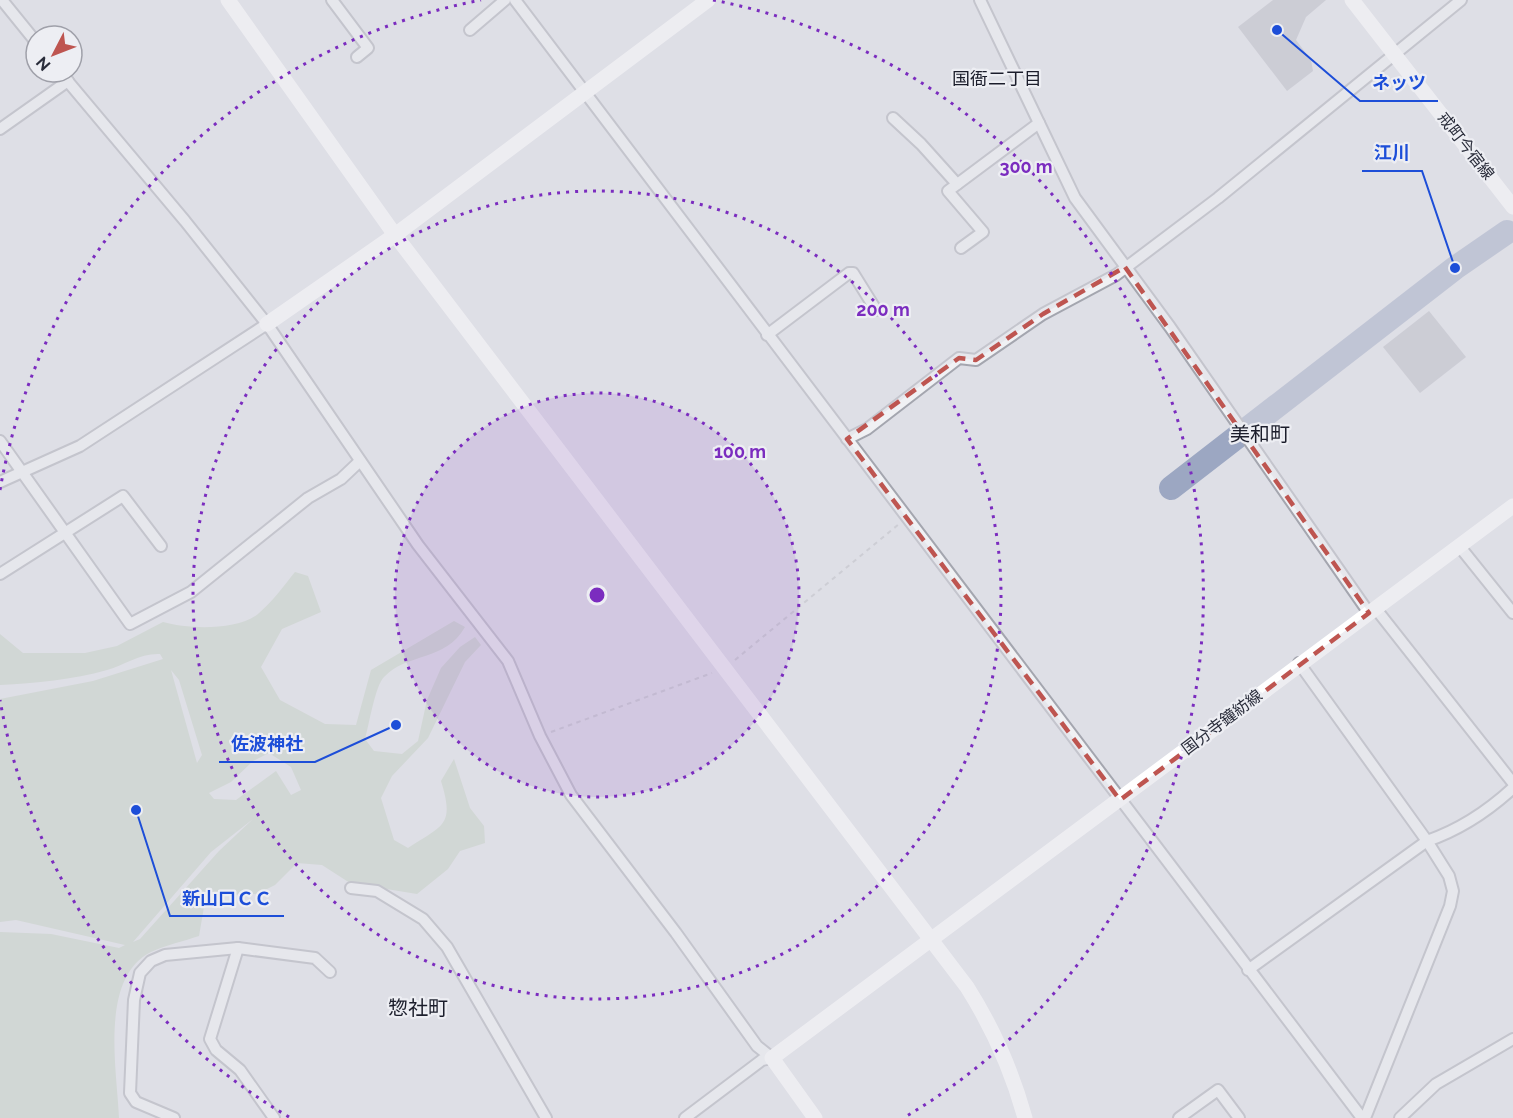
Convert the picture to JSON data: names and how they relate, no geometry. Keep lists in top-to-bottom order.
{
  "streets": {
    "street": ["戒町今宿線", "国分寺鐘紡線"]
  },
  "districts": ["国衙二丁目", "美和町", "惣社町"],
  "places": [
    "ネッツ",
    "江川",
    "佐波神社",
    "新山口ＣＣ"
  ],
  "north": "bottom left",
  "rings": ["300 m", "200 m", "100 m"]
}
